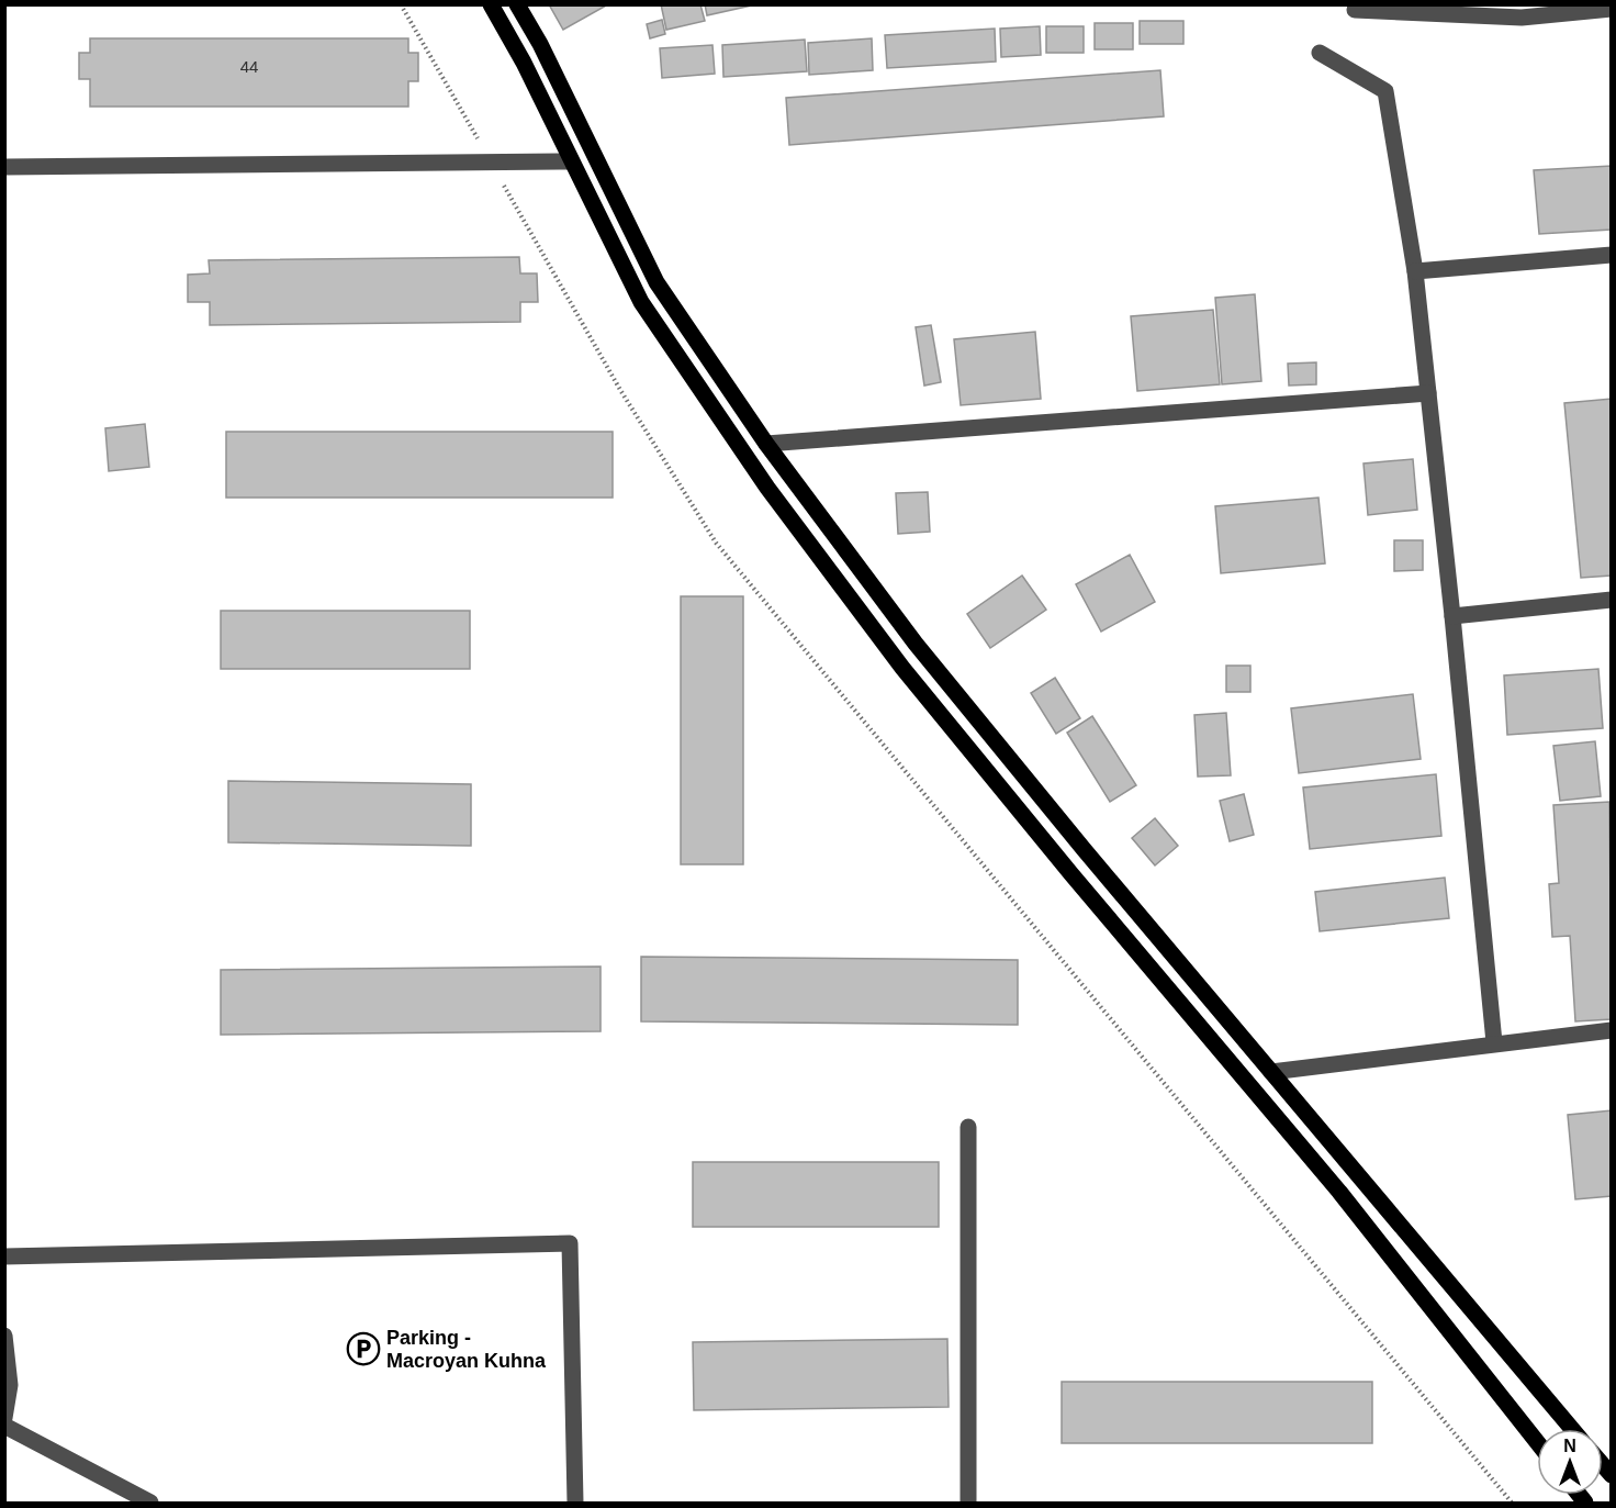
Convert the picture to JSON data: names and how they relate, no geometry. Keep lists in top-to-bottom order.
{
  "places": {
    "parking": ["Parking - Macroyan Kuhna"]
  },
  "house_numbers": ["44"],
  "north": "top"
}
